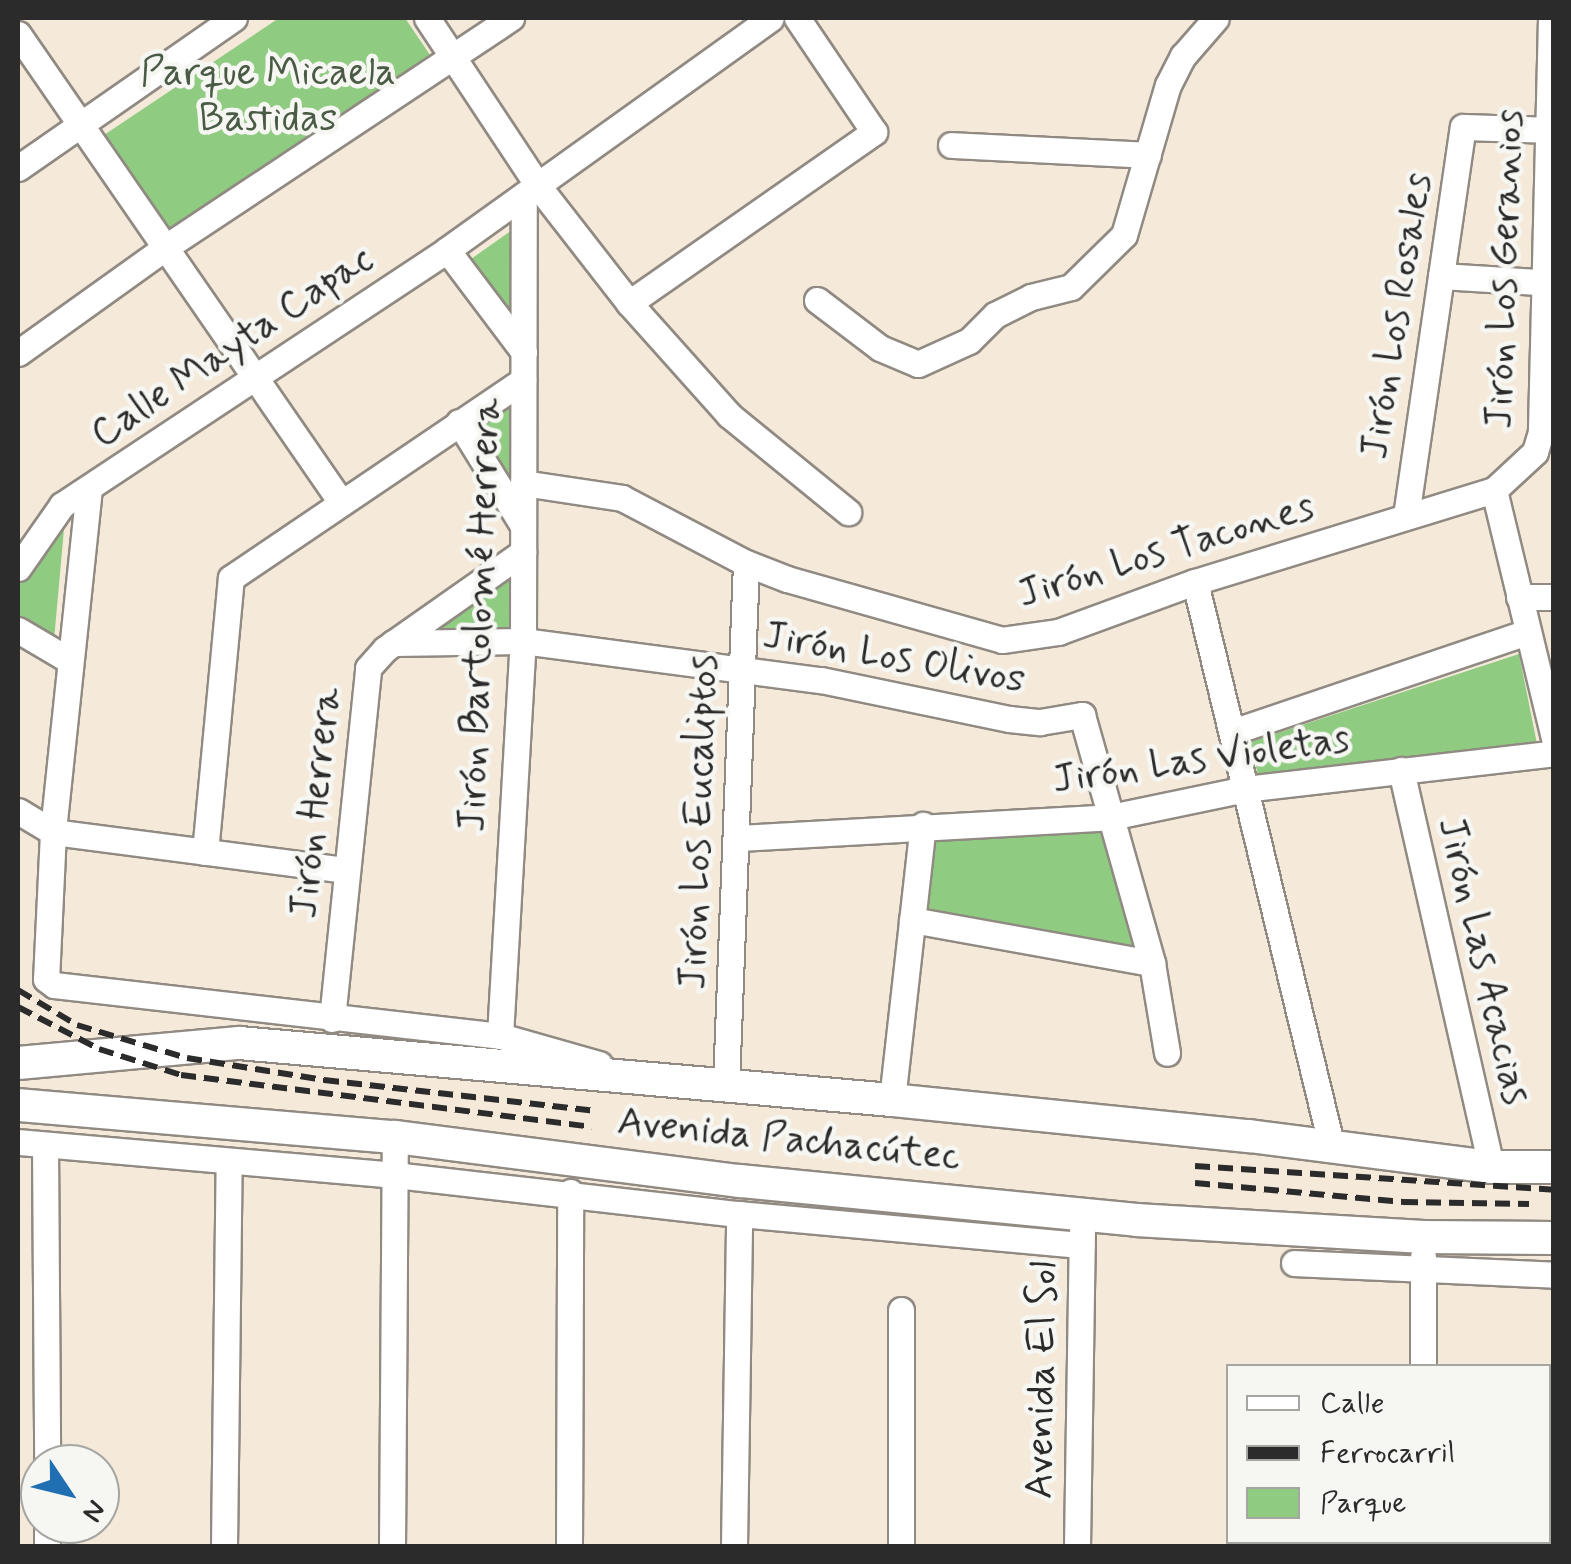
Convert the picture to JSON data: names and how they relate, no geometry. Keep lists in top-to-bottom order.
{
  "streets": {
    "main road": ["Avenida Pachacútec"],
    "street": [
      "Jirón Los Geranios",
      "Jirón Los Rosales",
      "Calle Mayta Capac",
      "Jirón Los Tacones",
      "Jirón Bartolomé Herrera",
      "Jirón Los Olivos",
      "Jirón Las Violetas",
      "Jirón Herrera",
      "Jirón Los Eucaliptos",
      "Jirón Las Acacias",
      "Avenida El Sol"
    ]
  },
  "crossings": [
    ["Jirón Los Geranios", "Jirón Los Rosales"],
    ["Jirón Los Geranios", "Jirón Los Tacones"],
    ["Jirón Los Rosales", "Jirón Los Tacones"],
    ["Calle Mayta Capac", "Jirón Bartolomé Herrera"],
    ["Calle Mayta Capac", "Avenida Pachacútec"],
    ["Jirón Los Tacones", "Jirón Bartolomé Herrera"],
    ["Jirón Los Tacones", "Jirón Los Eucaliptos"],
    ["Jirón Bartolomé Herrera", "Jirón Los Olivos"],
    ["Jirón Bartolomé Herrera", "Jirón Herrera"],
    ["Jirón Bartolomé Herrera", "Avenida Pachacútec"],
    ["Jirón Los Olivos", "Jirón Las Violetas"],
    ["Jirón Los Olivos", "Jirón Herrera"],
    ["Jirón Los Olivos", "Jirón Los Eucaliptos"],
    ["Jirón Las Violetas", "Jirón Los Eucaliptos"],
    ["Jirón Las Violetas", "Jirón Las Acacias"],
    ["Jirón Herrera", "Avenida Pachacútec"],
    ["Jirón Los Eucaliptos", "Avenida Pachacútec"],
    ["Jirón Las Acacias", "Avenida Pachacútec"],
    ["Avenida Pachacútec", "Avenida El Sol"]
  ],
  "parks": ["Parque Micaela Bastidas"],
  "legend": ["Calle", "Ferrocarril", "Parque"],
  "north": "bottom right"
}
